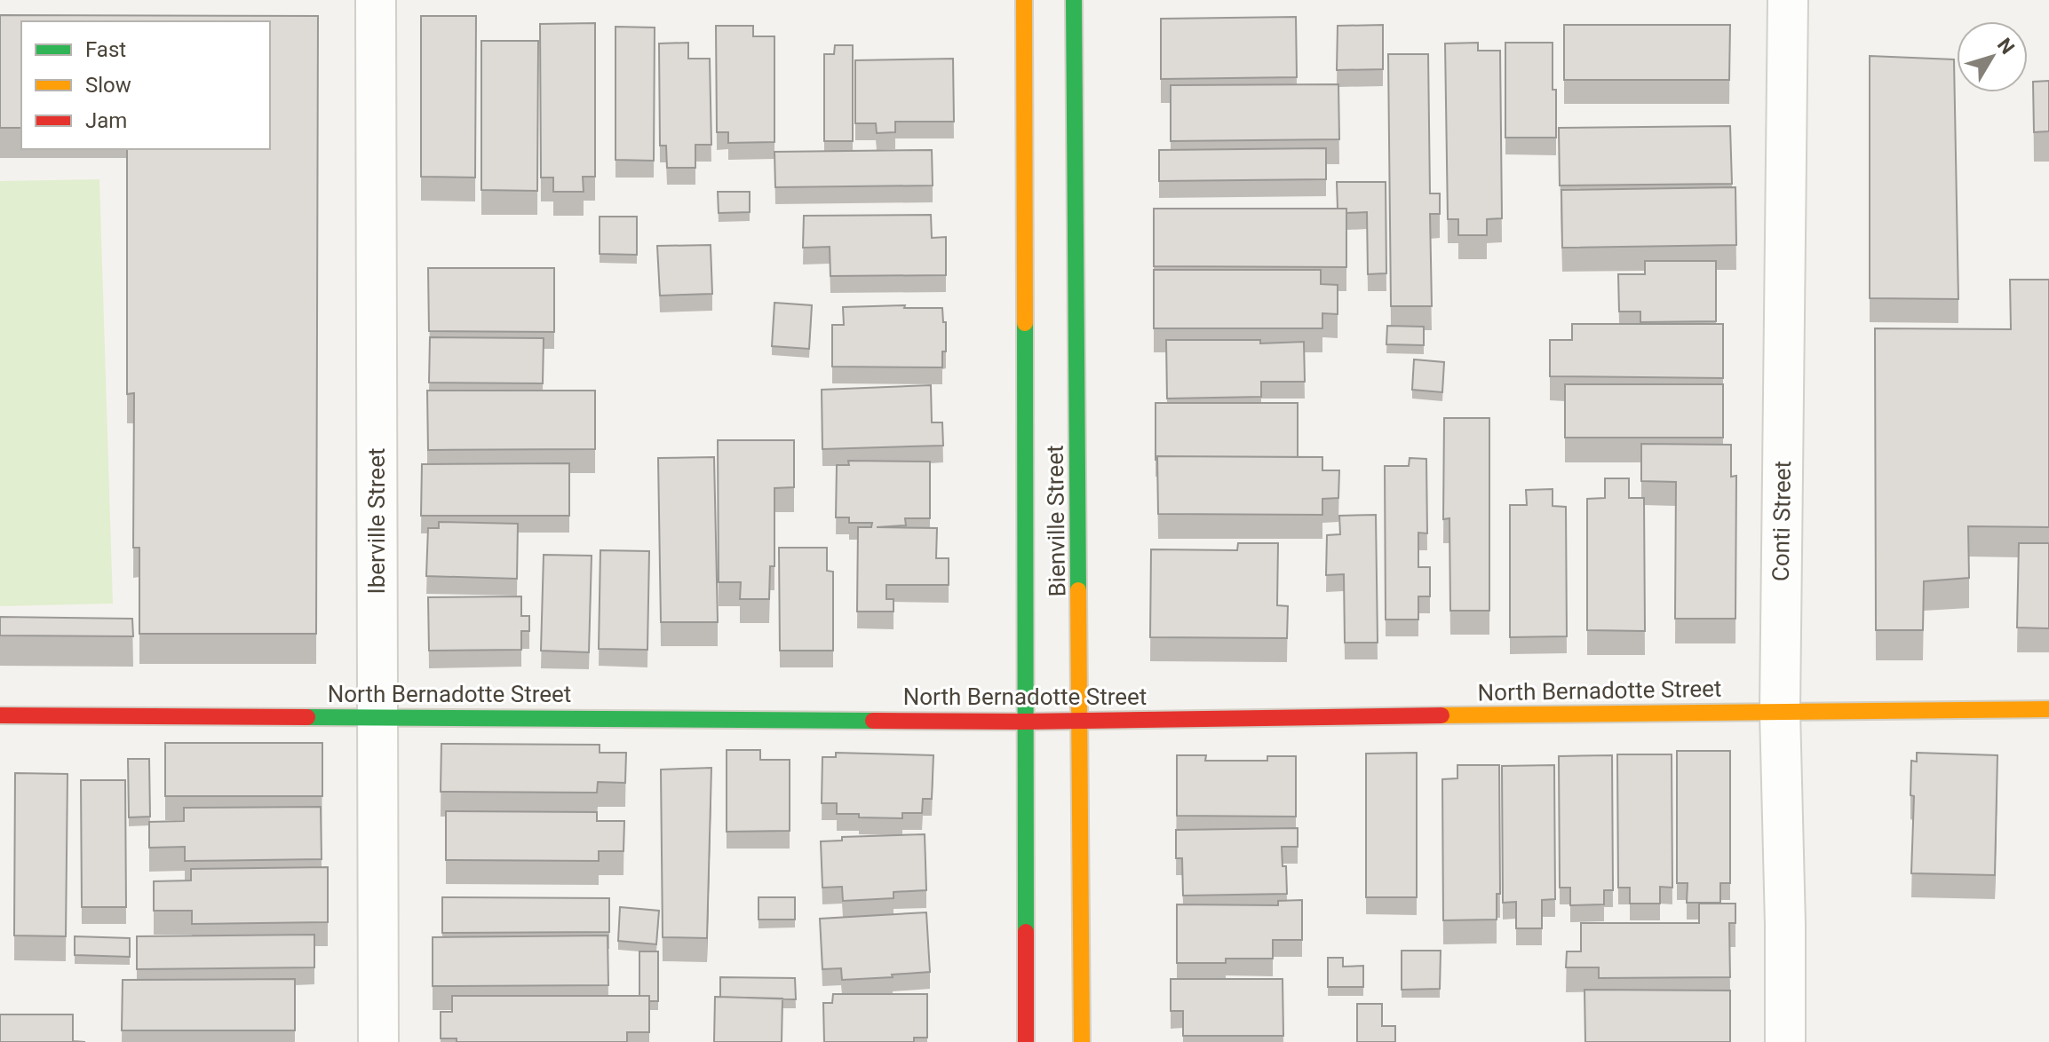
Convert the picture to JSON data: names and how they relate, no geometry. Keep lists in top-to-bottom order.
{
  "streets": {
    "street": [
      "Iberville Street",
      "Bienville Street",
      "Conti Street",
      "North Bernadotte Street"
    ]
  },
  "crossings": [
    ["Iberville Street", "North Bernadotte Street"],
    ["Bienville Street", "North Bernadotte Street"],
    ["Conti Street", "North Bernadotte Street"]
  ],
  "legend": ["Fast", "Slow", "Jam"],
  "north": "top right"
}
